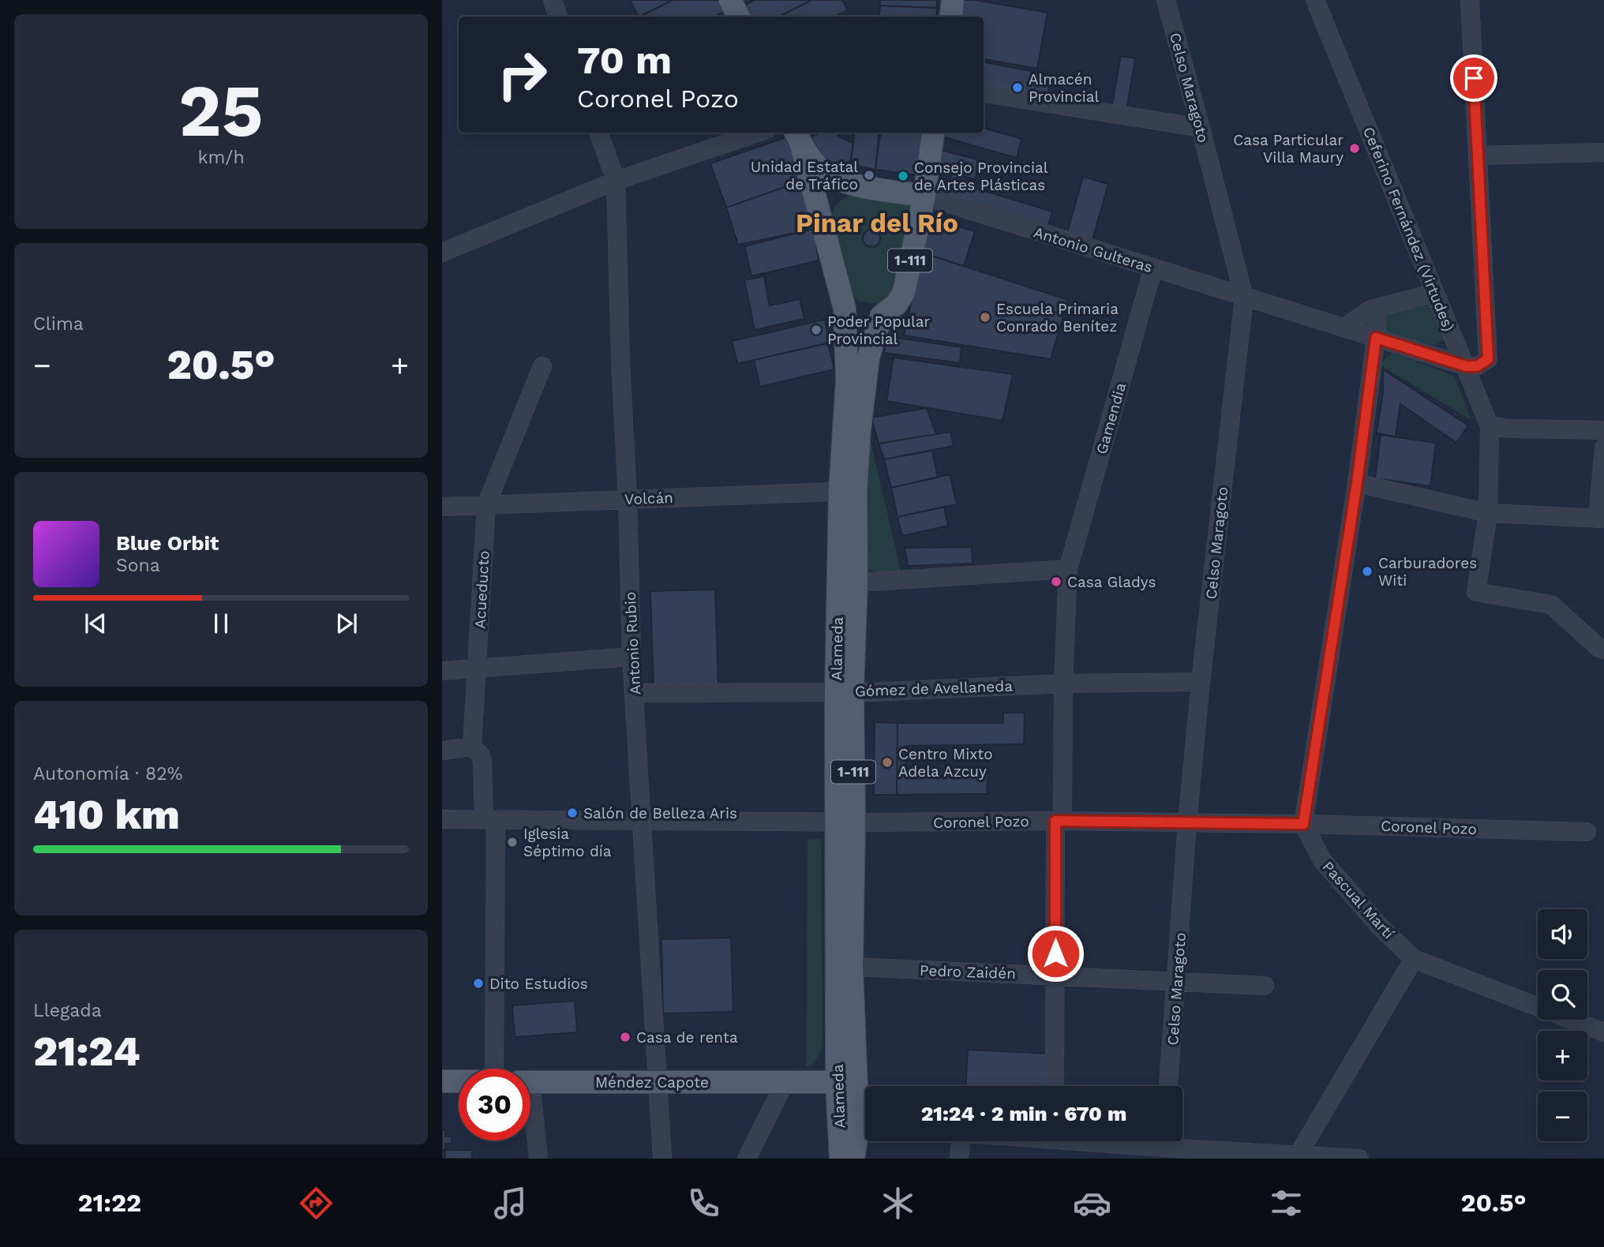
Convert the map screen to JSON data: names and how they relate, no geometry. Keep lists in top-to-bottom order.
{
  "streets": {
    "main road": [
      "Antonio Gulteras",
      "1-111",
      "Alameda",
      "Méndez Capote"
    ],
    "street": [
      "Celso Maragoto",
      "Ceferino Fernández (Virtudes)",
      "Gamendia",
      "Volcán",
      "Acueducto",
      "Antonio Rubio",
      "Gómez de Avellaneda",
      "Coronel Pozo",
      "Pascual Martí",
      "Pedro Zaidén"
    ]
  },
  "crossings": [
    ["Celso Maragoto", "Antonio Gulteras"],
    ["Celso Maragoto", "Gómez de Avellaneda"],
    ["Celso Maragoto", "Coronel Pozo"],
    ["Celso Maragoto", "Pedro Zaidén"],
    ["Ceferino Fernández (Virtudes)", "Antonio Gulteras"],
    ["Antonio Gulteras", "Gamendia"],
    ["Antonio Gulteras", "Alameda"],
    ["Gamendia", "Gómez de Avellaneda"],
    ["Gamendia", "Coronel Pozo"],
    ["Gamendia", "Pedro Zaidén"],
    ["Volcán", "Acueducto"],
    ["Volcán", "Antonio Rubio"],
    ["Volcán", "Alameda"],
    ["Acueducto", "Coronel Pozo"],
    ["Antonio Rubio", "Gómez de Avellaneda"],
    ["Antonio Rubio", "Coronel Pozo"],
    ["Antonio Rubio", "Méndez Capote"],
    ["Alameda", "Gómez de Avellaneda"],
    ["Alameda", "Coronel Pozo"],
    ["Alameda", "Pedro Zaidén"],
    ["Alameda", "Méndez Capote"],
    ["Coronel Pozo", "Pascual Martí"]
  ],
  "districts": ["Pinar del Río"],
  "places": [
    "Almacén Provincial",
    "Casa Particular Villa Maury",
    "Unidad Estatal de Tráfico",
    "Consejo Provincial de Artes Plásticas",
    "Escuela Primaria Conrado Benítez",
    "Poder Popular Provincial",
    "Carburadores Witi",
    "Casa Gladys",
    "Centro Mixto Adela Azcuy",
    "Salón de Belleza Aris",
    "Iglesia Séptimo día",
    "Dito Estudios",
    "Casa de renta"
  ],
  "page": {
    "tile": [
      ["25", "km/h"],
      "Clima",
      ["Autonomía · 82%", "410 km"],
      ["Llegada", "21:24"]
    ],
    "turn": ["70 m", "Coronel Pozo"],
    "heat": ["−", "20.5°", "+"],
    "song": ["Blue Orbit", "Sona"],
    "map_buttons": ["+", "−"],
    "limit": "30",
    "trip": "21:24 · 2 min · 670 m",
    "tabs": ["21:22", "20.5°"]
  }
}
